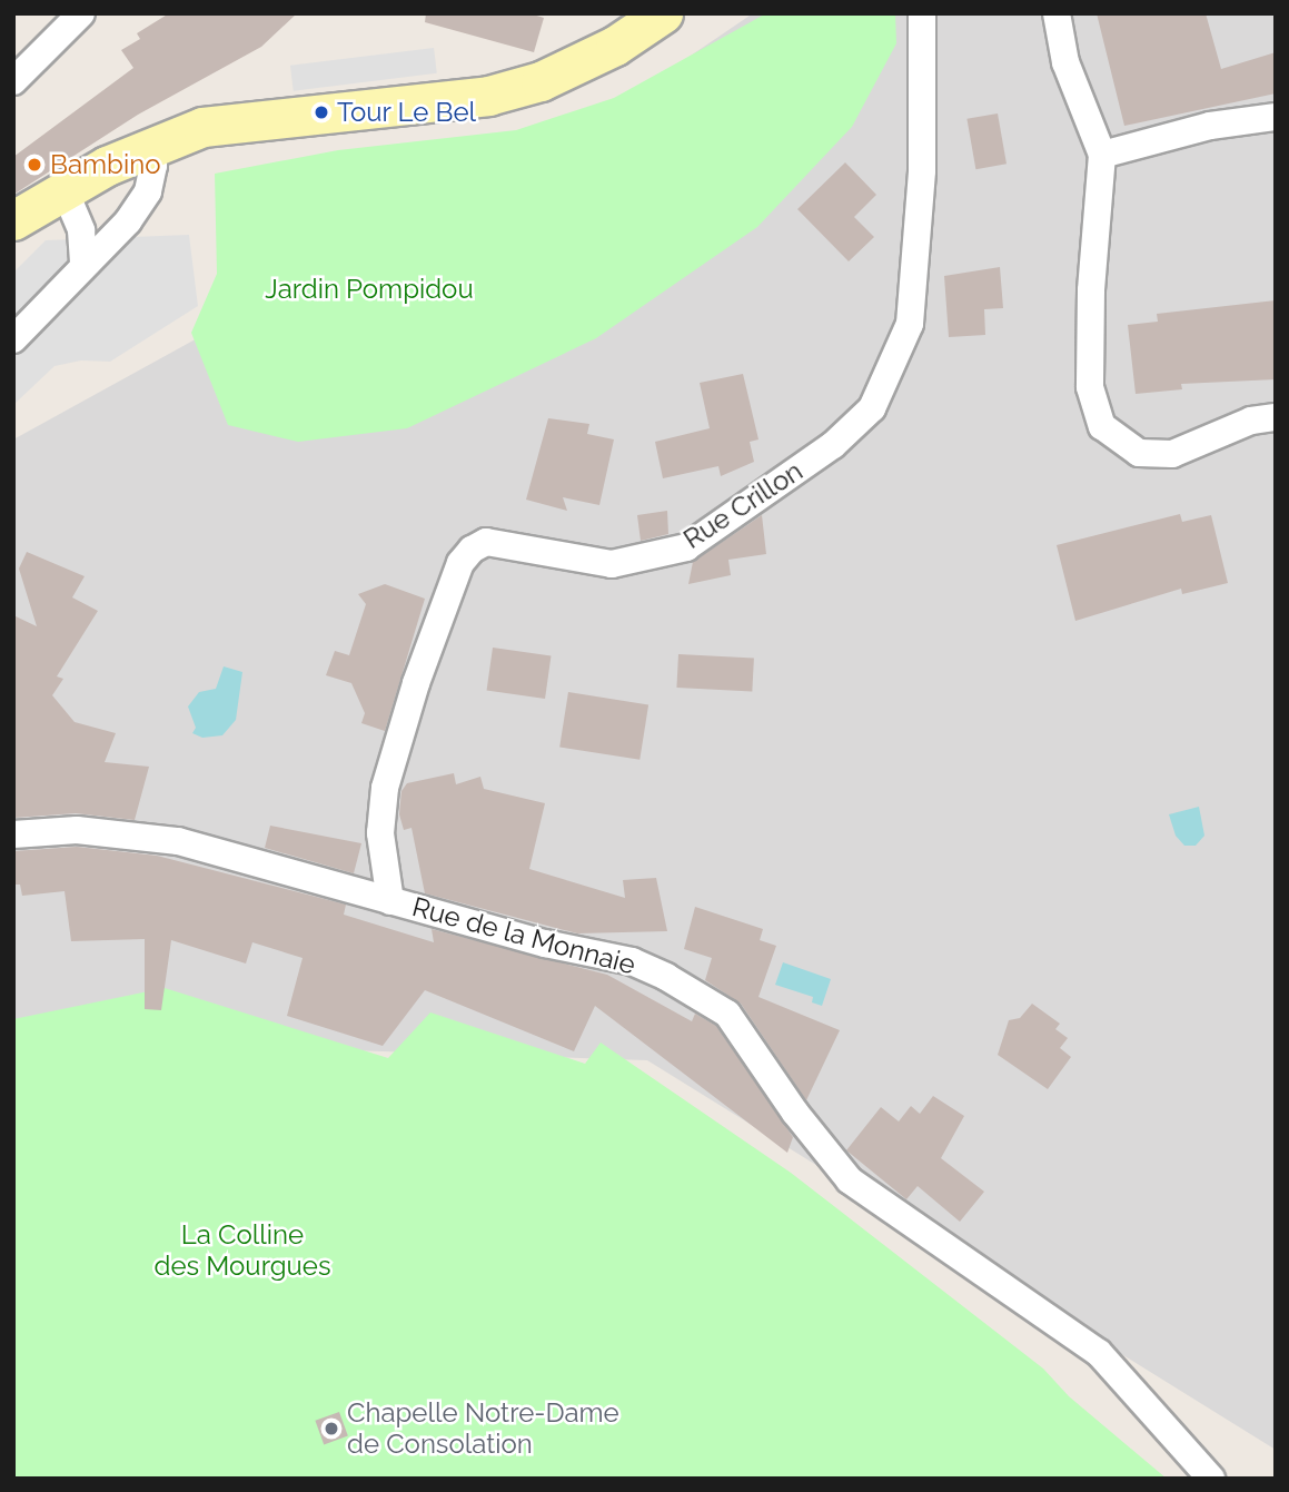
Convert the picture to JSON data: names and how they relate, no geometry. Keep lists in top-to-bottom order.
{
  "streets": {
    "street": ["Rue Crillon", "Rue de la Monnaie"]
  },
  "crossings": [
    ["Rue Crillon", "Rue de la Monnaie"]
  ],
  "parks": ["Jardin Pompidou", "La Colline des Mourgues"],
  "places": ["Tour Le Bel", "Bambino", "Chapelle Notre-Dame de Consolation"]
}
